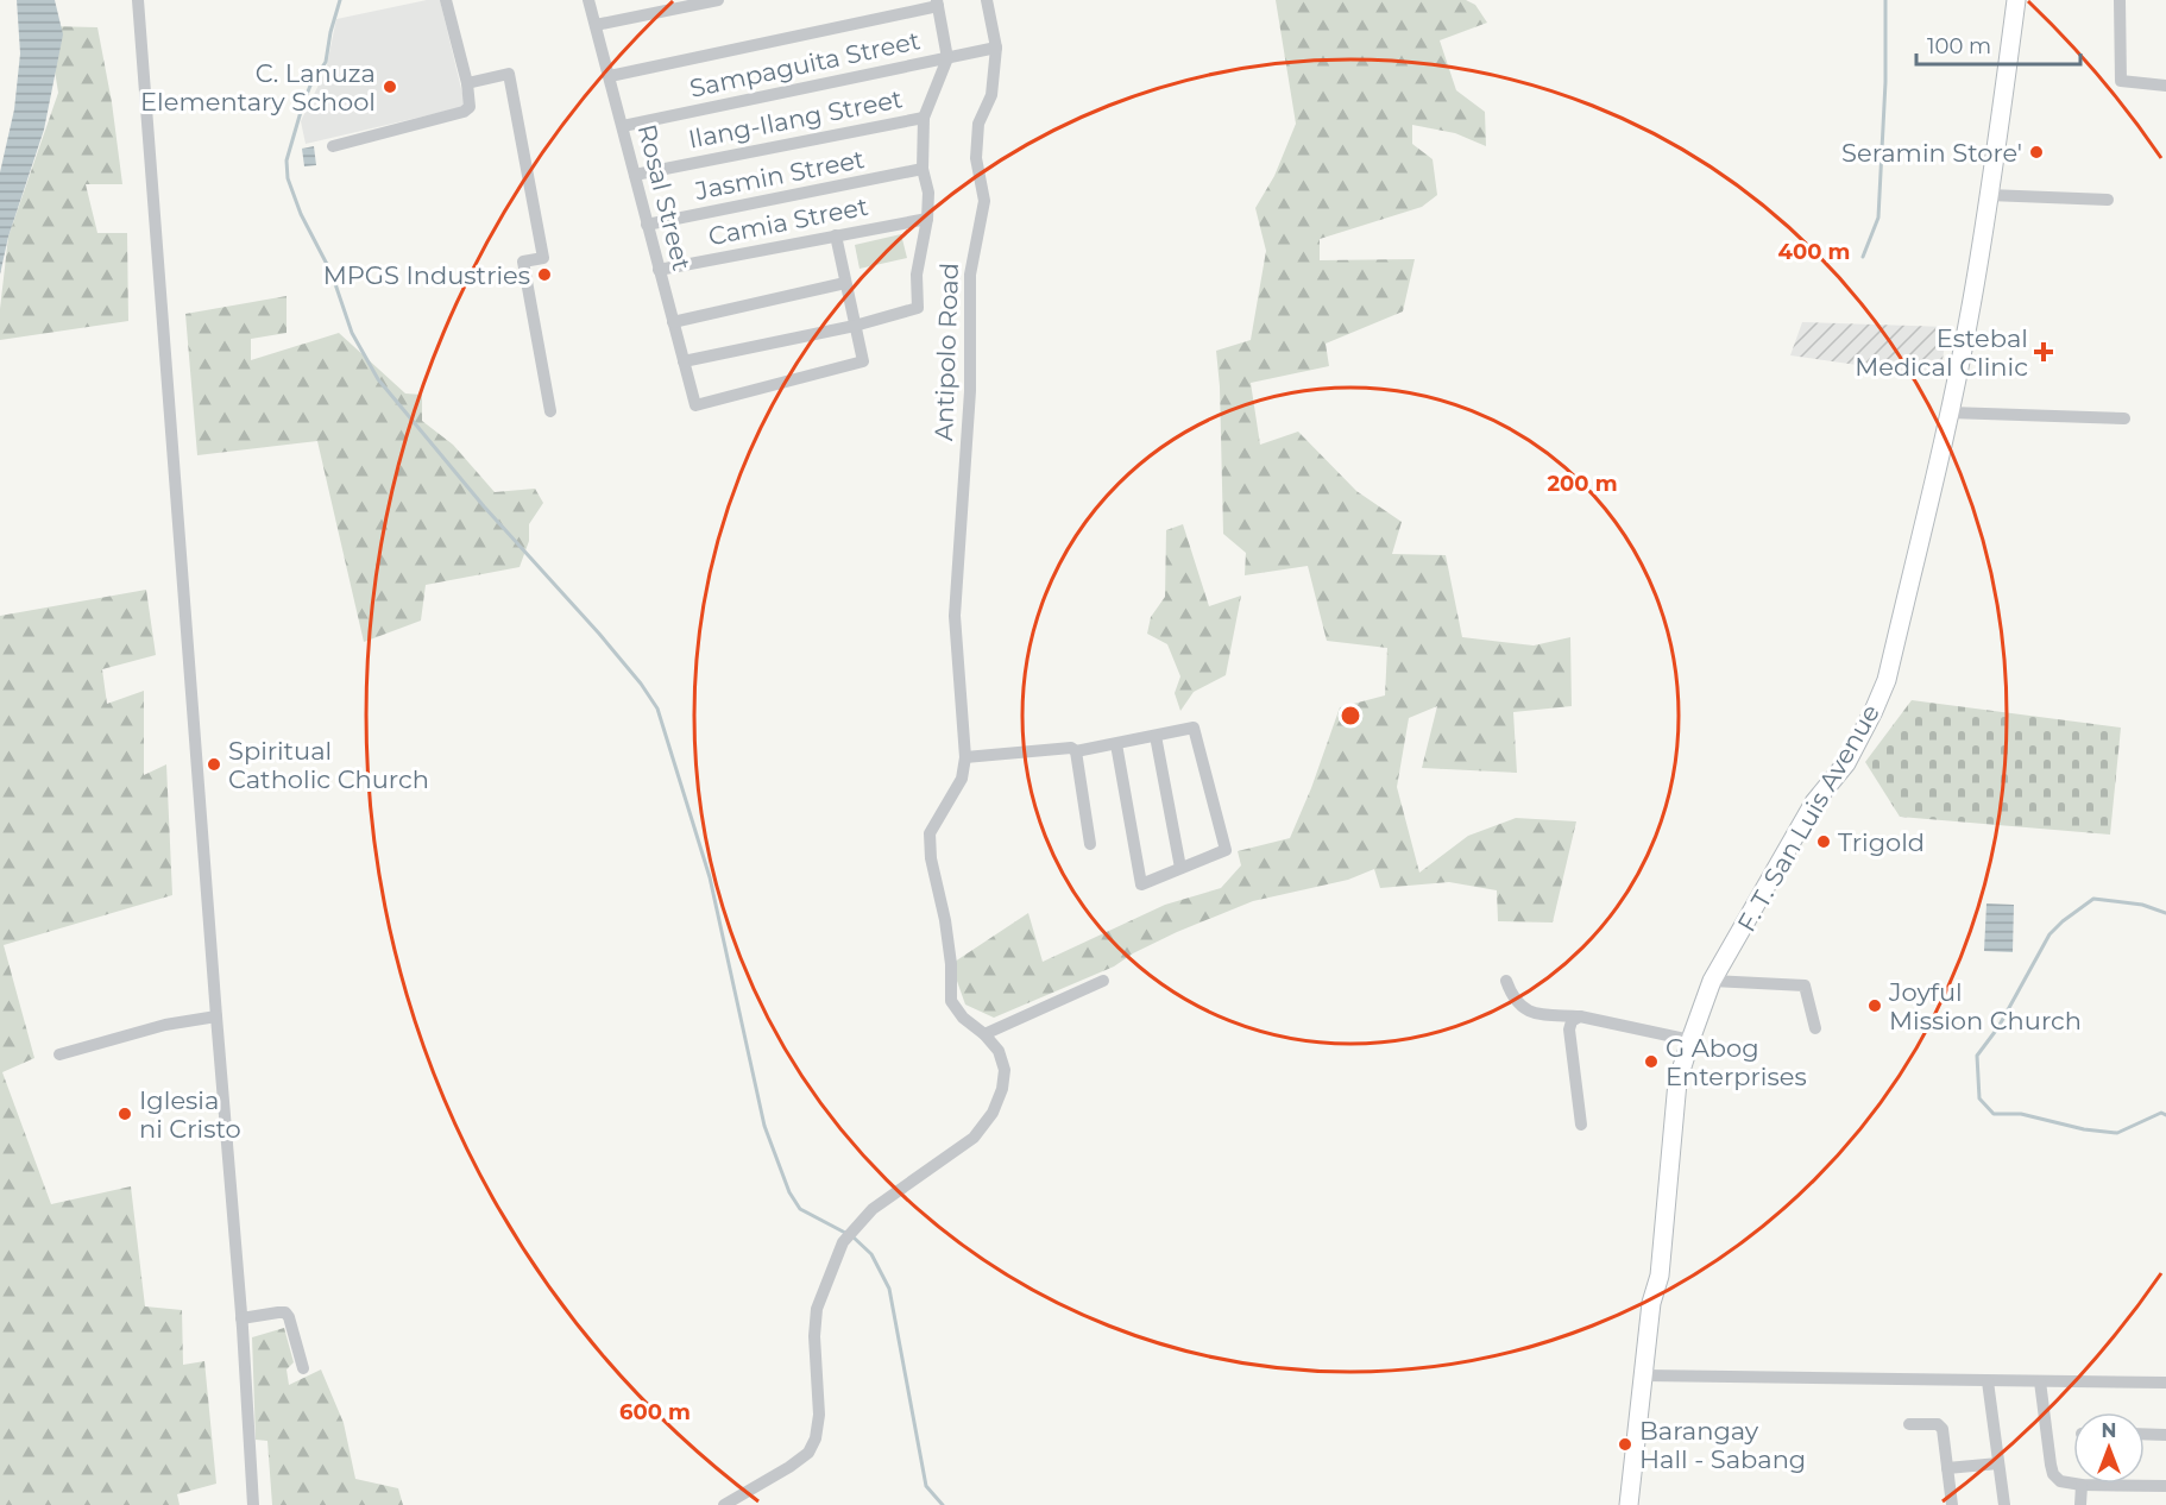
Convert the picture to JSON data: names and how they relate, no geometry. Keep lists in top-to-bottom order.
{
  "streets": {
    "main road": ["F. T. San Luis Avenue"],
    "street": [
      "Sampaguita Street",
      "Ilang-Ilang Street",
      "Jasmin Street",
      "Rosal Street",
      "Camia Street",
      "Antipolo Road"
    ]
  },
  "crossings": [
    ["Sampaguita Street", "Rosal Street"],
    ["Sampaguita Street", "Antipolo Road"],
    ["Ilang-Ilang Street", "Rosal Street"],
    ["Jasmin Street", "Rosal Street"],
    ["Rosal Street", "Camia Street"]
  ],
  "places": {
    "other": [
      "C. Lanuza Elementary School",
      "Seramin Store'",
      "MPGS Industries",
      "Spiritual Catholic Church",
      "Trigold",
      "Joyful Mission Church",
      "G Abog Enterprises",
      "Iglesia ni Cristo",
      "Barangay Hall - Sabang"
    ],
    "health": ["Estebal Medical Clinic"]
  },
  "scale_bar": "100 m",
  "north": "top",
  "rings": ["400 m", "200 m", "600 m"]
}
